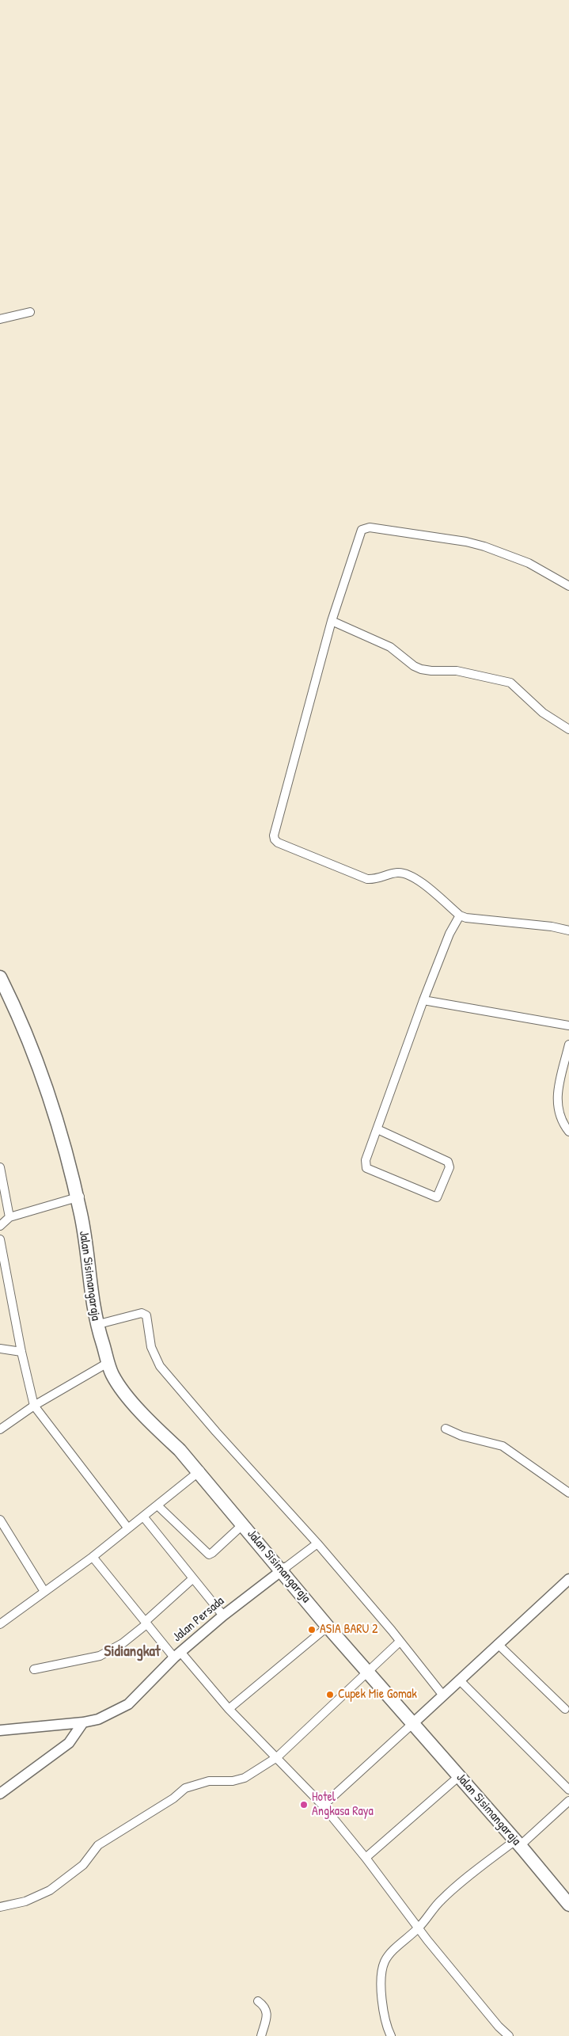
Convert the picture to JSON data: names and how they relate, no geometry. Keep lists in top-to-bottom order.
{
  "streets": {
    "highway": ["Jalan Sisimangaraja"],
    "street": ["Jalan Persada"]
  },
  "crossings": [
    ["Jalan Sisimangaraja", "Jalan Persada"]
  ],
  "districts": ["Sidiangkat"],
  "places": ["ASIA BARU 2", "Cupek Mie Gomak", "Hotel Angkasa Raya"]
}
